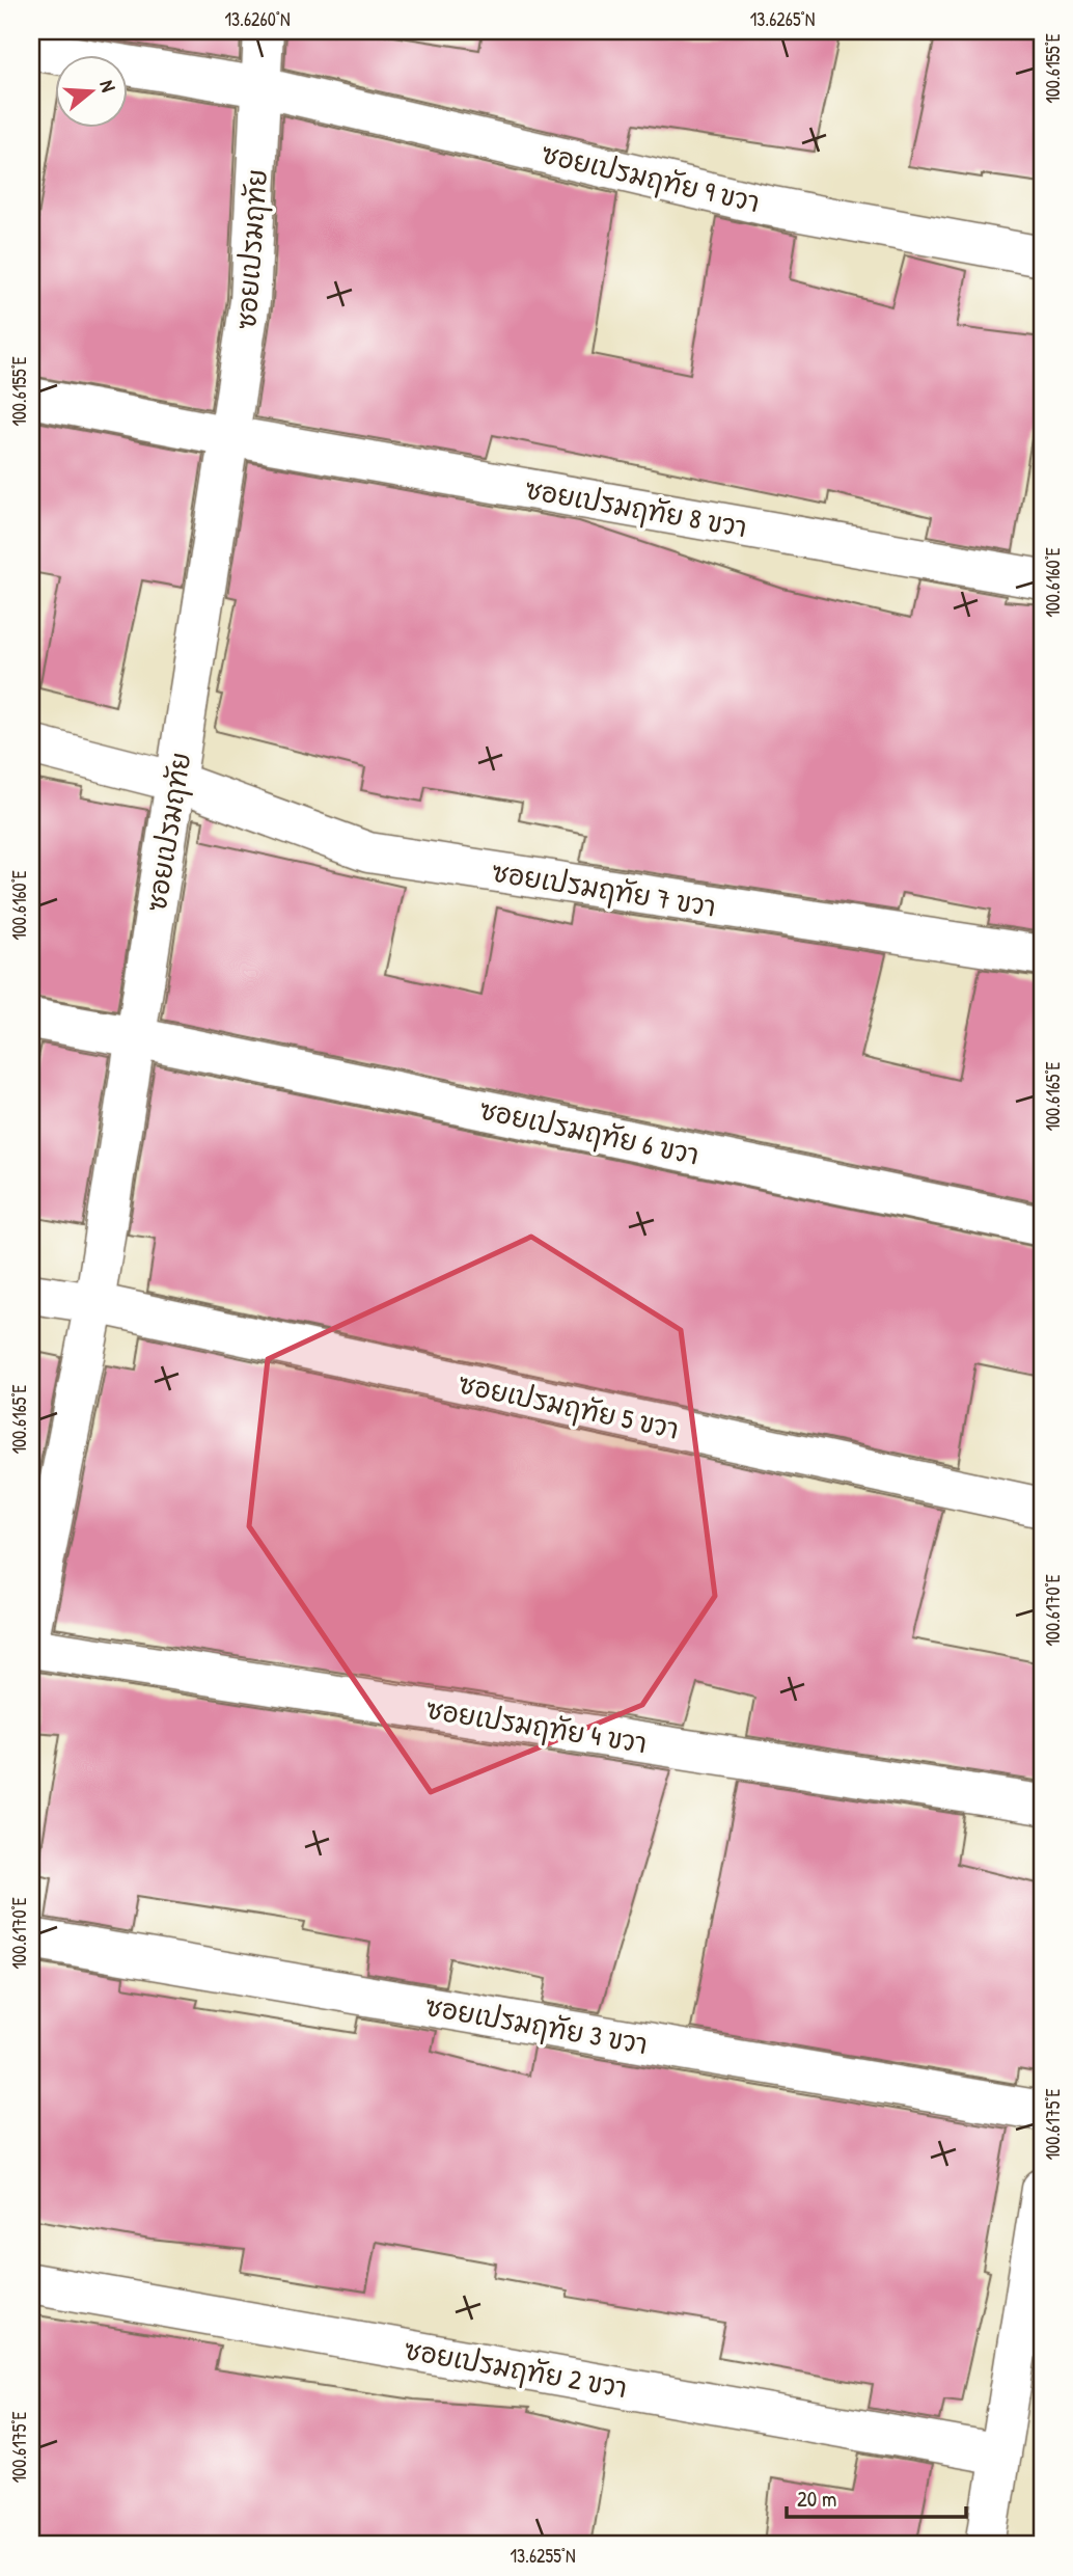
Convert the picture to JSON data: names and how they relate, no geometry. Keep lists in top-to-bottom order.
{
  "streets": {
    "street": [
      "ซอยเปรมฤทัย 9 ขวา",
      "ซอยเปรมฤทัย",
      "ซอยเปรมฤทัย 8 ขวา",
      "ซอยเปรมฤทัย 7 ขวา",
      "ซอยเปรมฤทัย 6 ขวา",
      "ซอยเปรมฤทัย 5 ขวา",
      "ซอยเปรมฤทัย 4 ขวา",
      "ซอยเปรมฤทัย 3 ขวา",
      "ซอยเปรมฤทัย 2 ขวา"
    ]
  },
  "crossings": [
    ["ซอยเปรมฤทัย 9 ขวา", "ซอยเปรมฤทัย"],
    ["ซอยเปรมฤทัย", "ซอยเปรมฤทัย 8 ขวา"],
    ["ซอยเปรมฤทัย", "ซอยเปรมฤทัย 7 ขวา"],
    ["ซอยเปรมฤทัย", "ซอยเปรมฤทัย 6 ขวา"],
    ["ซอยเปรมฤทัย", "ซอยเปรมฤทัย 5 ขวา"]
  ],
  "scale_bar": "20 m",
  "north": "right",
  "coordinates": [
    "13.6260°N",
    "13.6265°N",
    "100.6155°E",
    "100.6160°E",
    "100.6165°E",
    "100.6170°E",
    "100.6175°E",
    "13.6255°N"
  ]
}
